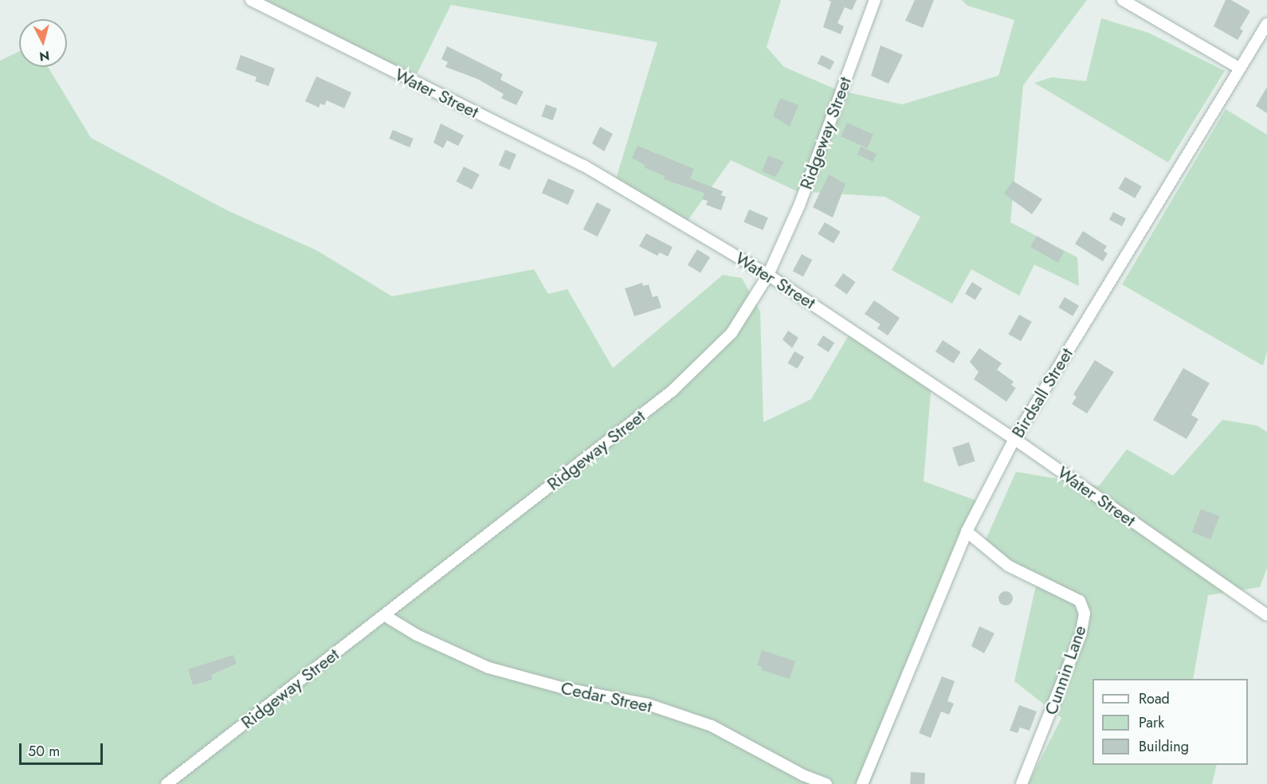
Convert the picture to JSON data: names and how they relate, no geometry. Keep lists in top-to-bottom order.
{
  "streets": {
    "street": [
      "Water Street",
      "Ridgeway Street",
      "Birdsall Street",
      "Cunnin Lane",
      "Cedar Street"
    ]
  },
  "crossings": [
    ["Water Street", "Ridgeway Street"],
    ["Water Street", "Birdsall Street"],
    ["Ridgeway Street", "Cedar Street"],
    ["Birdsall Street", "Cunnin Lane"]
  ],
  "legend": ["Road", "Park", "Building"],
  "scale_bar": "50 m",
  "north": "bottom"
}
